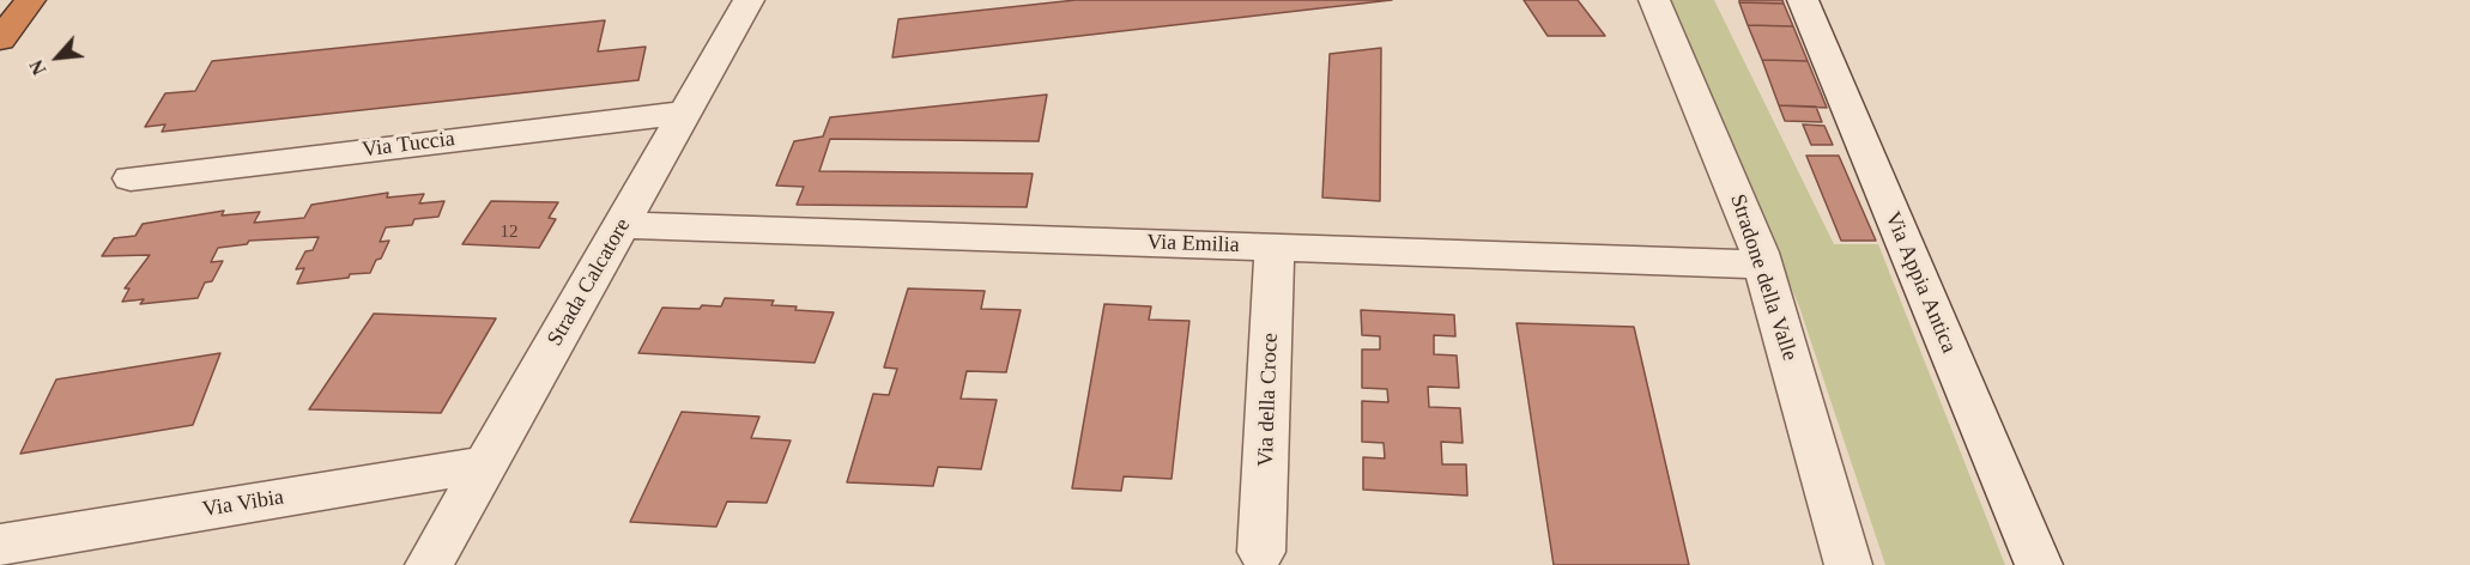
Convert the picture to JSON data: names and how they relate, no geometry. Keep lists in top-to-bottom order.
{
  "streets": {
    "street": [
      "Via Tuccia",
      "Via Emilia",
      "Stradone della Valle",
      "Strada Calcatore",
      "Via Appia Antica",
      "Via della Croce",
      "Via Vibia"
    ]
  },
  "crossings": [
    ["Via Tuccia", "Strada Calcatore"],
    ["Via Emilia", "Stradone della Valle"],
    ["Via Emilia", "Strada Calcatore"],
    ["Via Emilia", "Via della Croce"],
    ["Strada Calcatore", "Via Vibia"]
  ],
  "house_numbers": ["12"],
  "north": "bottom left"
}
